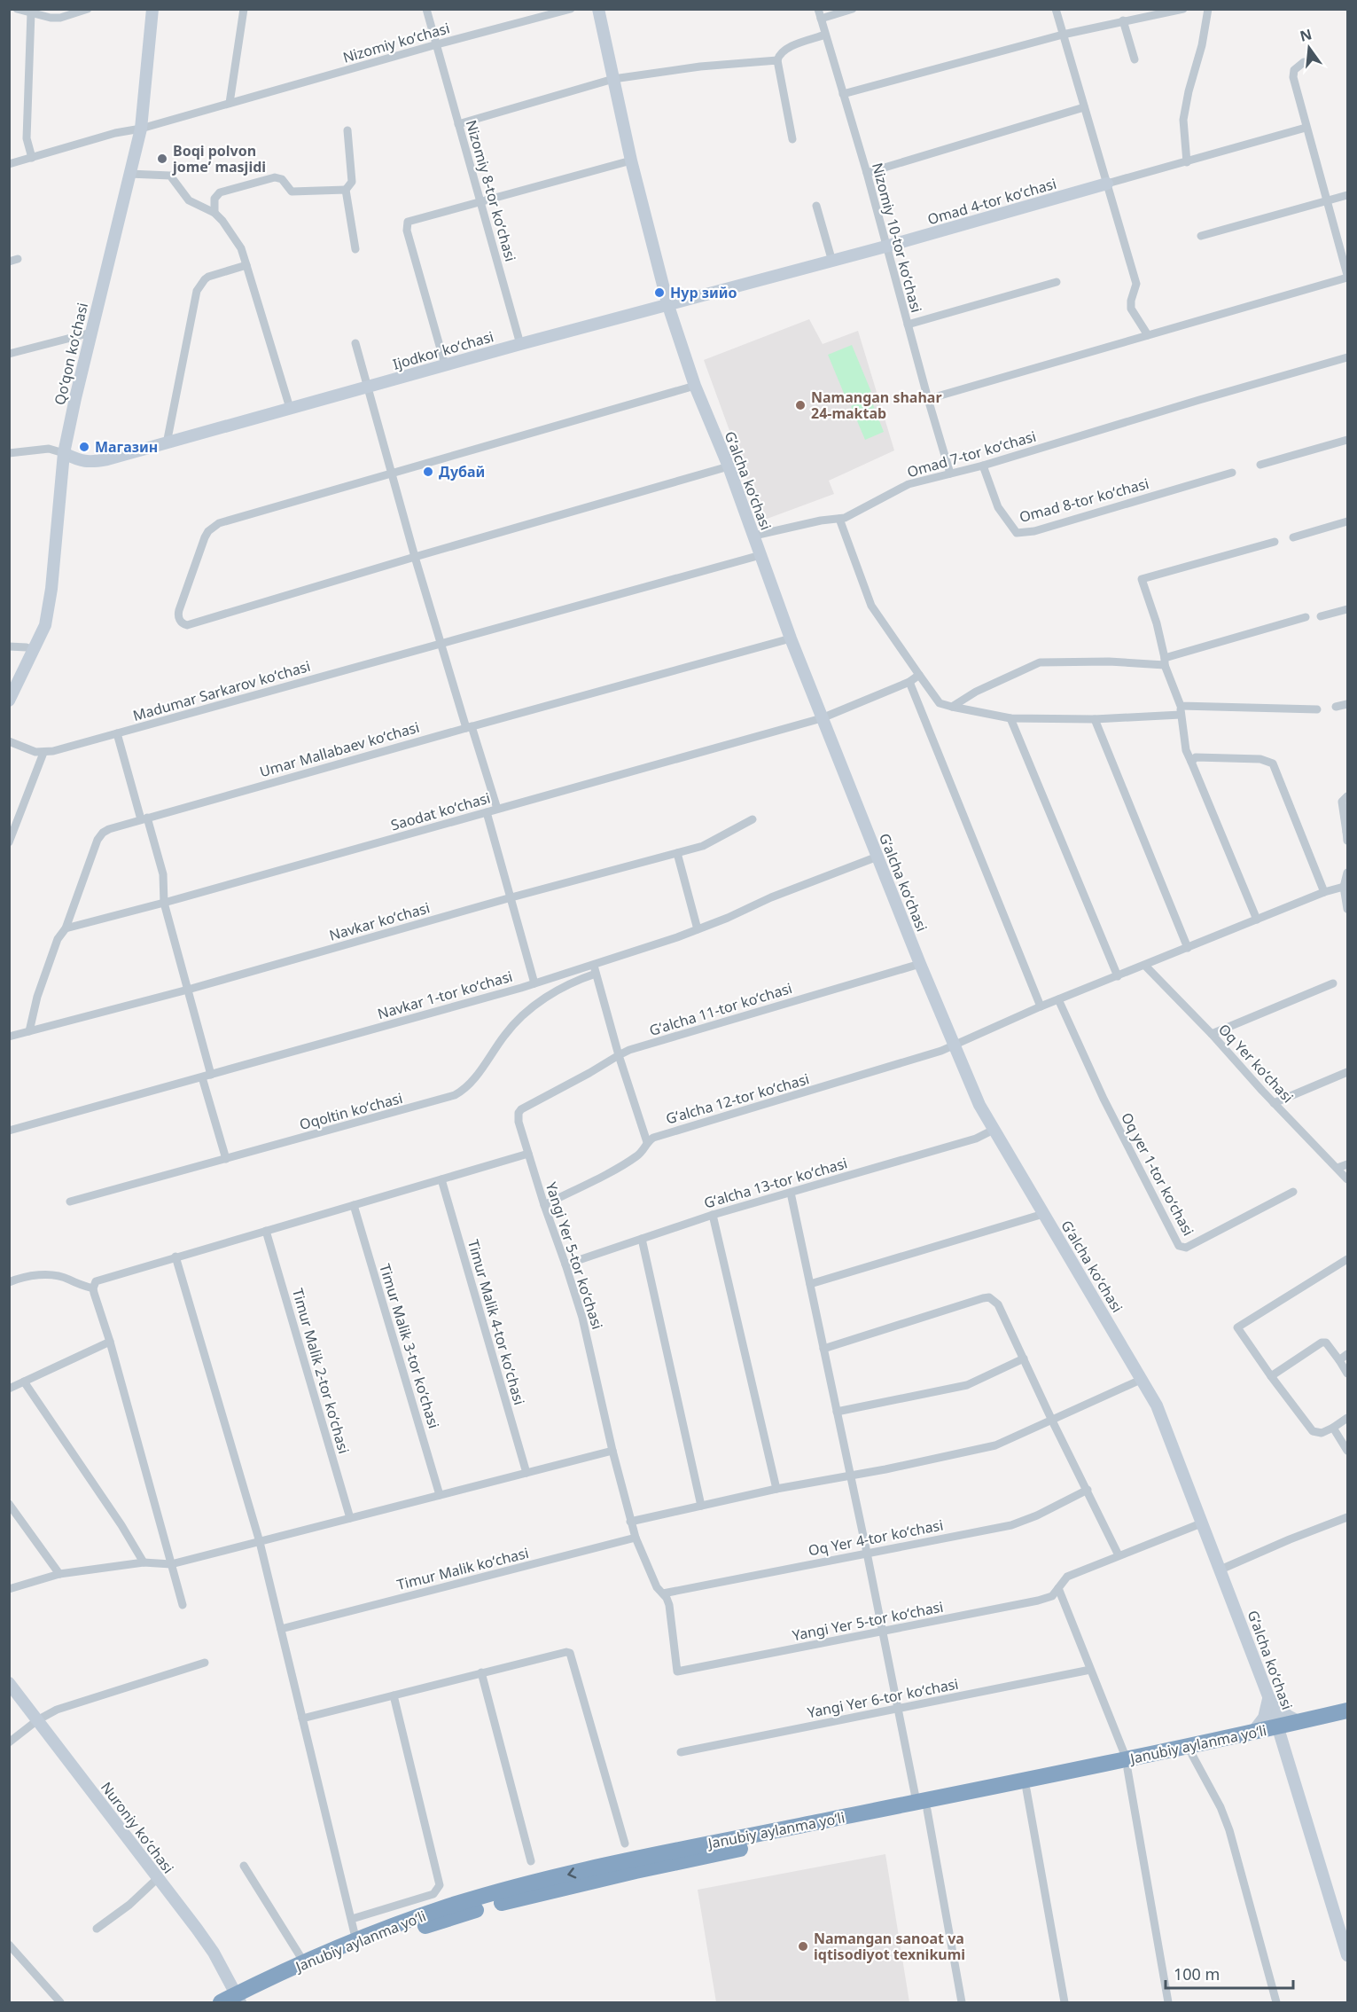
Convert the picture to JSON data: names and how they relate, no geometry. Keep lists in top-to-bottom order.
{
  "streets": {
    "highway": ["Janubiy aylanma yoʻli"],
    "street": [
      "Nizomiy koʻchasi",
      "Nizomiy 8-tor koʻchasi",
      "Omad 4-tor koʻchasi",
      "Nizomiy 10-tor koʻchasi",
      "Ijodkor koʻchasi",
      "Qoʻqon koʻchasi",
      "Omad 7-tor koʻchasi",
      "Gʻalcha koʻchasi",
      "Omad 8-tor koʻchasi",
      "Madumar Sarkarov koʻchasi",
      "Umar Mallabaev koʻchasi",
      "Saodat koʻchasi",
      "Navkar koʻchasi",
      "Navkar 1-tor koʻchasi",
      "Gʻalcha 11-tor koʻchasi",
      "Oq Yer koʻchasi",
      "Gʻalcha 12-tor koʻchasi",
      "Oqoltin koʻchasi",
      "Oq yer 1-tor koʻchasi",
      "Gʻalcha 13-tor koʻchasi",
      "Yangi Yer 5-tor koʻchasi",
      "Timur Malik 4-tor koʻchasi",
      "Timur Malik 3-tor koʻchasi",
      "Timur Malik 2-tor koʻchasi",
      "Oq Yer 4-tor koʻchasi",
      "Timur Malik koʻchasi",
      "Yangi Yer 6-tor koʻchasi",
      "Nuroniy koʻchasi"
    ]
  },
  "crossings": [
    ["Nizomiy koʻchasi", "Nizomiy 8-tor koʻchasi"],
    ["Nizomiy koʻchasi", "Qoʻqon koʻchasi"],
    ["Nizomiy 8-tor koʻchasi", "Ijodkor koʻchasi"],
    ["Omad 4-tor koʻchasi", "Nizomiy 10-tor koʻchasi"],
    ["Omad 4-tor koʻchasi", "Ijodkor koʻchasi"],
    ["Nizomiy 10-tor koʻchasi", "Ijodkor koʻchasi"],
    ["Nizomiy 10-tor koʻchasi", "Omad 7-tor koʻchasi"],
    ["Ijodkor koʻchasi", "Qoʻqon koʻchasi"],
    ["Ijodkor koʻchasi", "Gʻalcha koʻchasi"],
    ["Omad 7-tor koʻchasi", "Gʻalcha koʻchasi"],
    ["Omad 7-tor koʻchasi", "Omad 8-tor koʻchasi"],
    ["Gʻalcha koʻchasi", "Madumar Sarkarov koʻchasi"],
    ["Gʻalcha koʻchasi", "Umar Mallabaev koʻchasi"],
    ["Gʻalcha koʻchasi", "Saodat koʻchasi"],
    ["Gʻalcha koʻchasi", "Navkar 1-tor koʻchasi"],
    ["Gʻalcha koʻchasi", "Gʻalcha 11-tor koʻchasi"],
    ["Gʻalcha koʻchasi", "Gʻalcha 12-tor koʻchasi"],
    ["Gʻalcha koʻchasi", "Gʻalcha 13-tor koʻchasi"],
    ["Gʻalcha koʻchasi", "Yangi Yer 5-tor koʻchasi"],
    ["Gʻalcha koʻchasi", "Janubiy aylanma yoʻli"],
    ["Umar Mallabaev koʻchasi", "Saodat koʻchasi"],
    ["Umar Mallabaev koʻchasi", "Navkar koʻchasi"],
    ["Navkar 1-tor koʻchasi", "Oqoltin koʻchasi"],
    ["Gʻalcha 11-tor koʻchasi", "Yangi Yer 5-tor koʻchasi"],
    ["Gʻalcha 12-tor koʻchasi", "Yangi Yer 5-tor koʻchasi"],
    ["Gʻalcha 13-tor koʻchasi", "Yangi Yer 5-tor koʻchasi"],
    ["Yangi Yer 5-tor koʻchasi", "Oq Yer 4-tor koʻchasi"],
    ["Janubiy aylanma yoʻli", "Nuroniy koʻchasi"]
  ],
  "places": [
    "Boqi polvon jome’ masjidi",
    "Нур зийо",
    "Namangan shahar 24-maktab",
    "Магазин",
    "Дубай",
    "Namangan sanoat va iqtisodiyot texnikumi"
  ],
  "scale_bar": "100 m",
  "north": "top"
}
